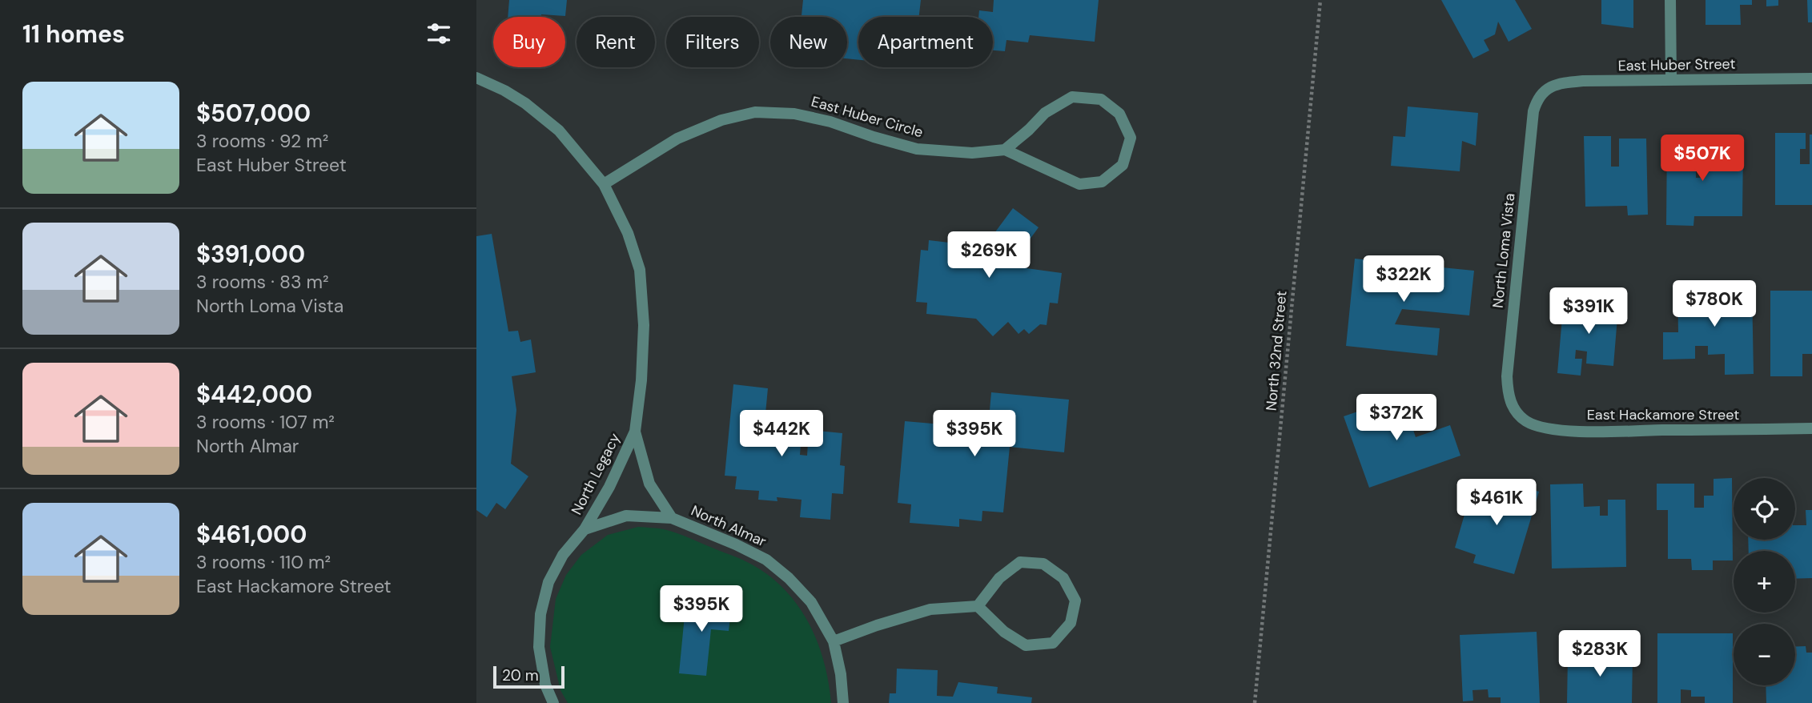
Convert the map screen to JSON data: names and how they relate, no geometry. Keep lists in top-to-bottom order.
{
  "streets": {
    "street": [
      "East Huber Street",
      "East Huber Circle",
      "North Loma Vista",
      "East Hackamore Street",
      "North Legacy",
      "North Almar"
    ],
    "path": ["North 32nd Street"]
  },
  "crossings": [
    ["East Huber Street", "North Loma Vista"],
    ["East Huber Circle", "North Legacy"],
    ["North Loma Vista", "East Hackamore Street"],
    ["North Legacy", "North Almar"]
  ],
  "scale_bar": "20 m",
  "page": {
    "heading": "11 homes",
    "chip": [
      "Buy",
      "Rent",
      "Filters",
      "New",
      "Apartment"
    ],
    "list": [
      {
        "name": "$507,000",
        "note": "3 rooms · 92 m² · East Huber Street"
      },
      {
        "name": "$391,000",
        "note": "3 rooms · 83 m² · North Loma Vista"
      },
      {
        "name": "$442,000",
        "note": "3 rooms · 107 m² · North Almar"
      },
      {
        "name": "$461,000",
        "note": "3 rooms · 110 m² · East Hackamore Street"
      }
    ],
    "price": [
      "$507K",
      "$269K",
      "$322K",
      "$780K",
      "$391K",
      "$372K",
      "$442K",
      "$395K",
      "$461K",
      "$395K",
      "$283K"
    ],
    "map_buttons": ["+", "−"],
    "scale": "20 m"
  }
}
